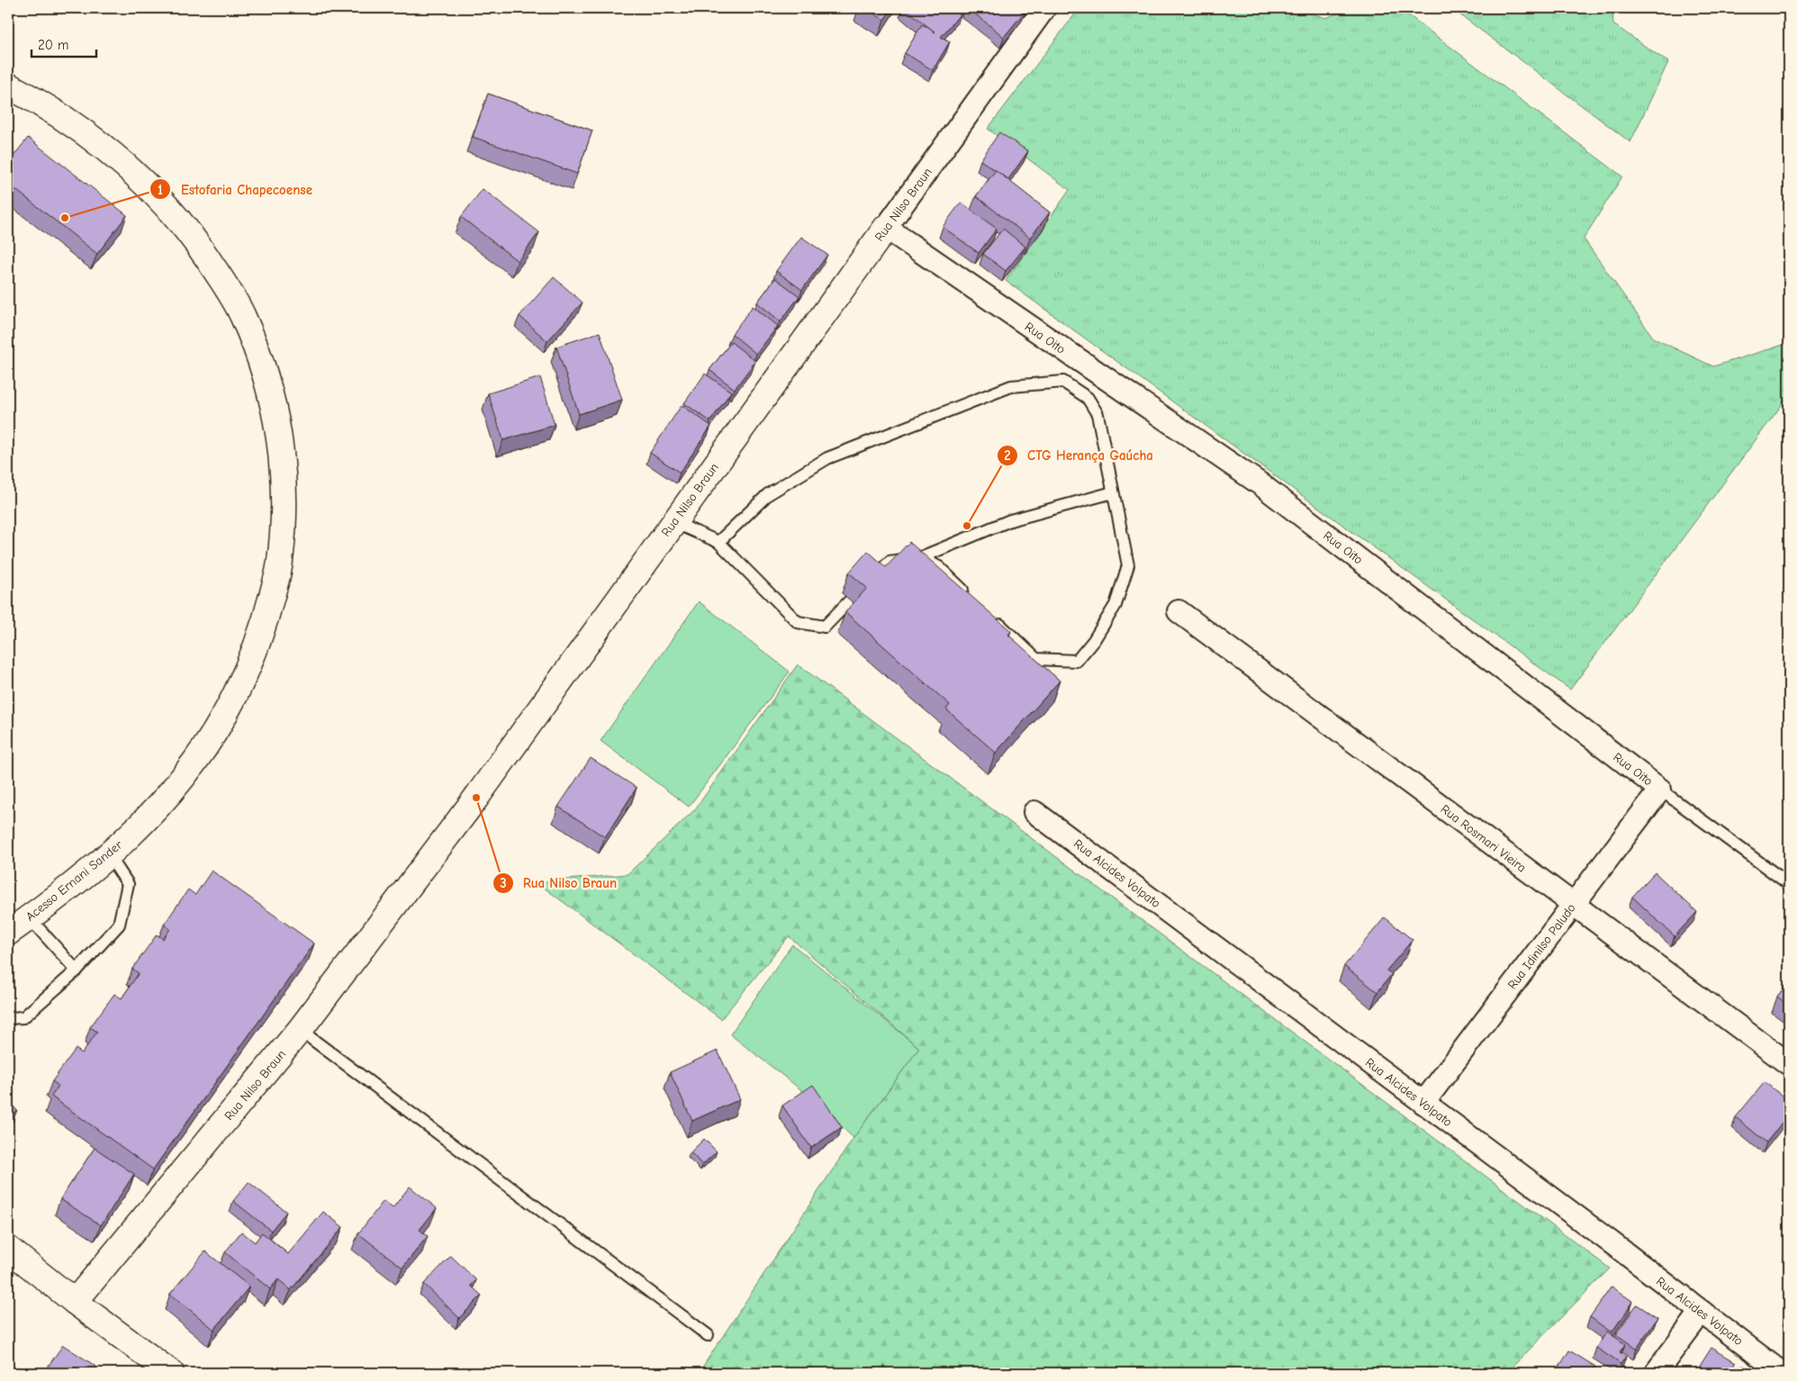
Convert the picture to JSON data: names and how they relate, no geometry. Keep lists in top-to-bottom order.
{
  "streets": {
    "main road": ["Rua Nilso Braun", "Acesso Ernani Sander"],
    "street": [
      "Rua Oito",
      "Rua Rosmari Vieira",
      "Rua Alcides Volpato",
      "Rua Idinilso Paludo"
    ]
  },
  "crossings": [
    ["Rua Nilso Braun", "Rua Oito"],
    ["Rua Oito", "Rua Idinilso Paludo"],
    ["Rua Rosmari Vieira", "Rua Idinilso Paludo"],
    ["Rua Alcides Volpato", "Rua Idinilso Paludo"]
  ],
  "places": ["Estofaria Chapecoense", "CTG Herança Gaúcha", "Rua Nilso Braun"],
  "scale_bar": "20 m"
}
